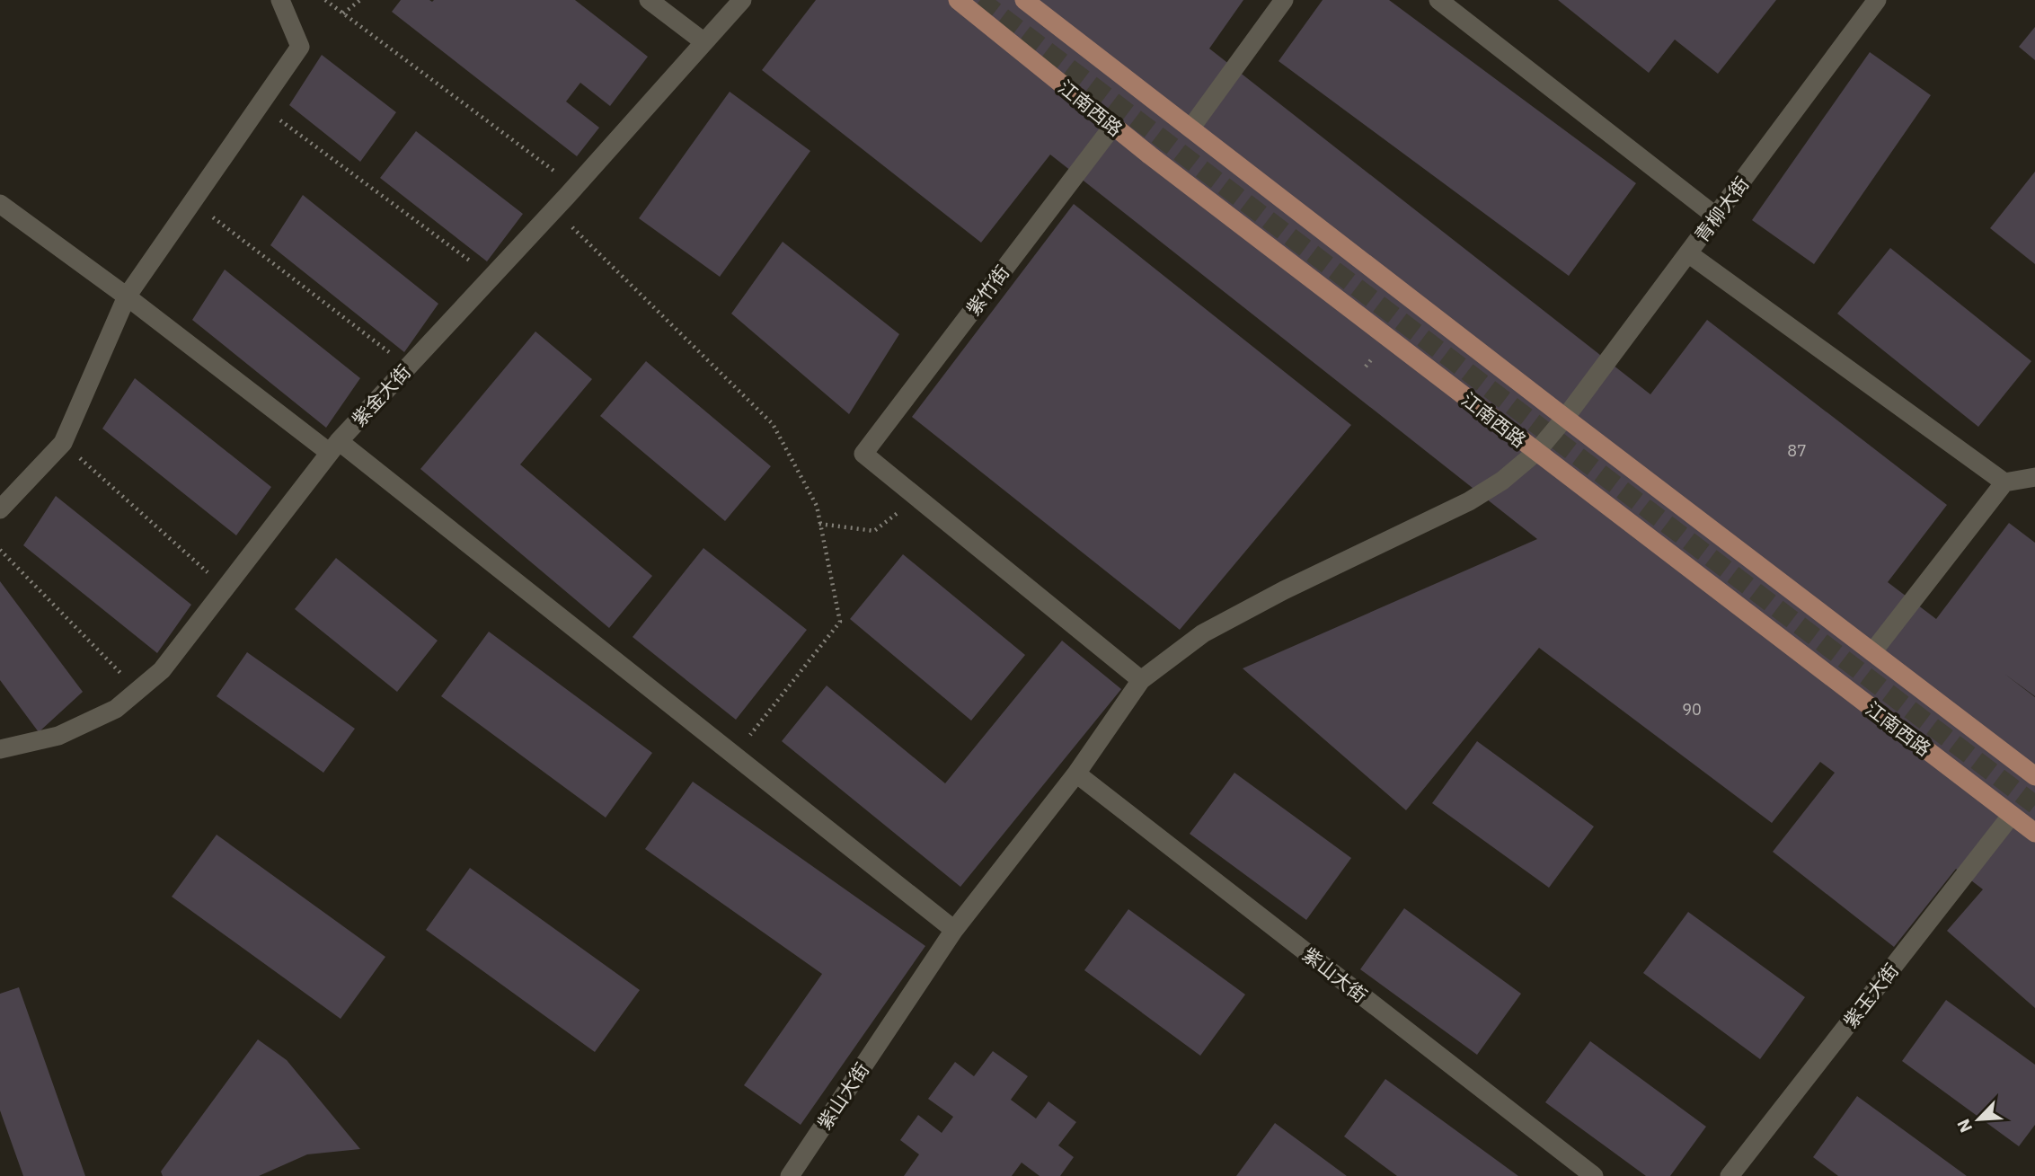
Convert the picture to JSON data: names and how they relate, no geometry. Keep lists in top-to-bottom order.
{
  "streets": {
    "main road": ["江南西路"],
    "street": [
      "青柳大街",
      "紫竹街",
      "紫金大街",
      "紫山大街",
      "紫玉大街"
    ]
  },
  "crossings": [
    ["江南西路", "紫竹街"],
    ["江南西路", "紫山大街"],
    ["江南西路", "紫玉大街"],
    ["青柳大街", "紫山大街"]
  ],
  "house_numbers": ["87", "90"],
  "north": "bottom left"
}
